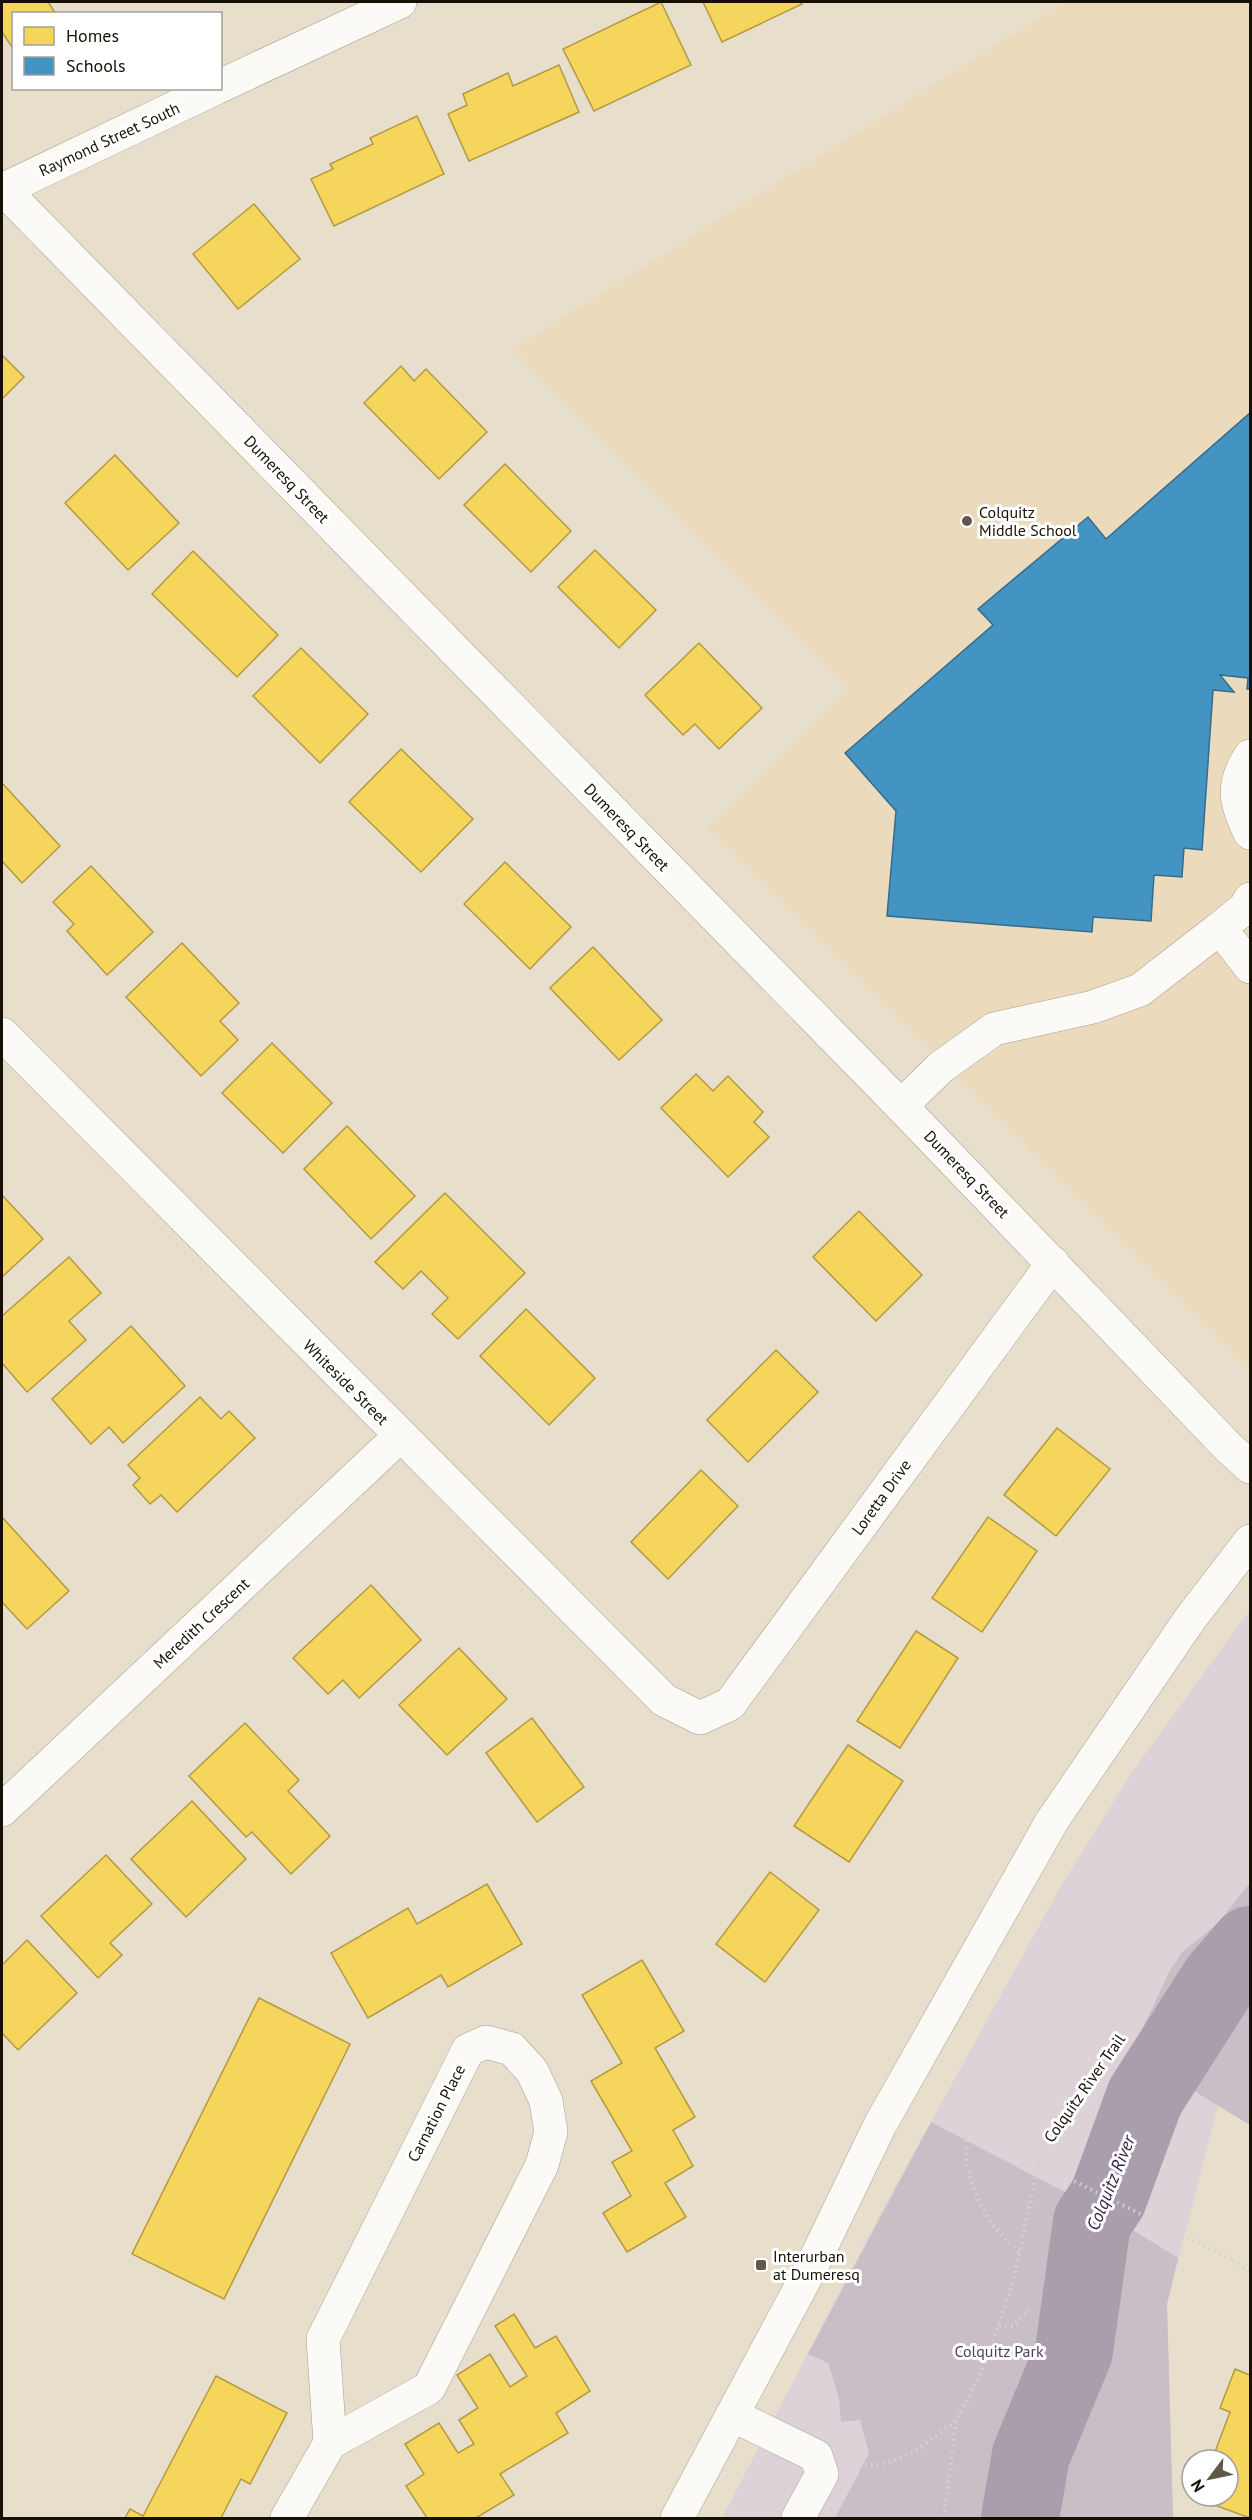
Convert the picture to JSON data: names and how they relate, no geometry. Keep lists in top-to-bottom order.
{
  "streets": {
    "street": [
      "Raymond Street South",
      "Dumeresq Street",
      "Whiteside Street",
      "Loretta Drive",
      "Meredith Crescent",
      "Carnation Place"
    ],
    "path": ["Colquitz River Trail"]
  },
  "crossings": [
    ["Raymond Street South", "Dumeresq Street"],
    ["Dumeresq Street", "Loretta Drive"],
    ["Whiteside Street", "Loretta Drive"],
    ["Whiteside Street", "Meredith Crescent"]
  ],
  "water": ["Colquitz River"],
  "parks": ["Colquitz Park"],
  "places": {
    "other": ["Colquitz Middle School"],
    "transit": ["Interurban at Dumeresq"]
  },
  "legend": ["Homes", "Schools"],
  "north": "bottom left"
}
